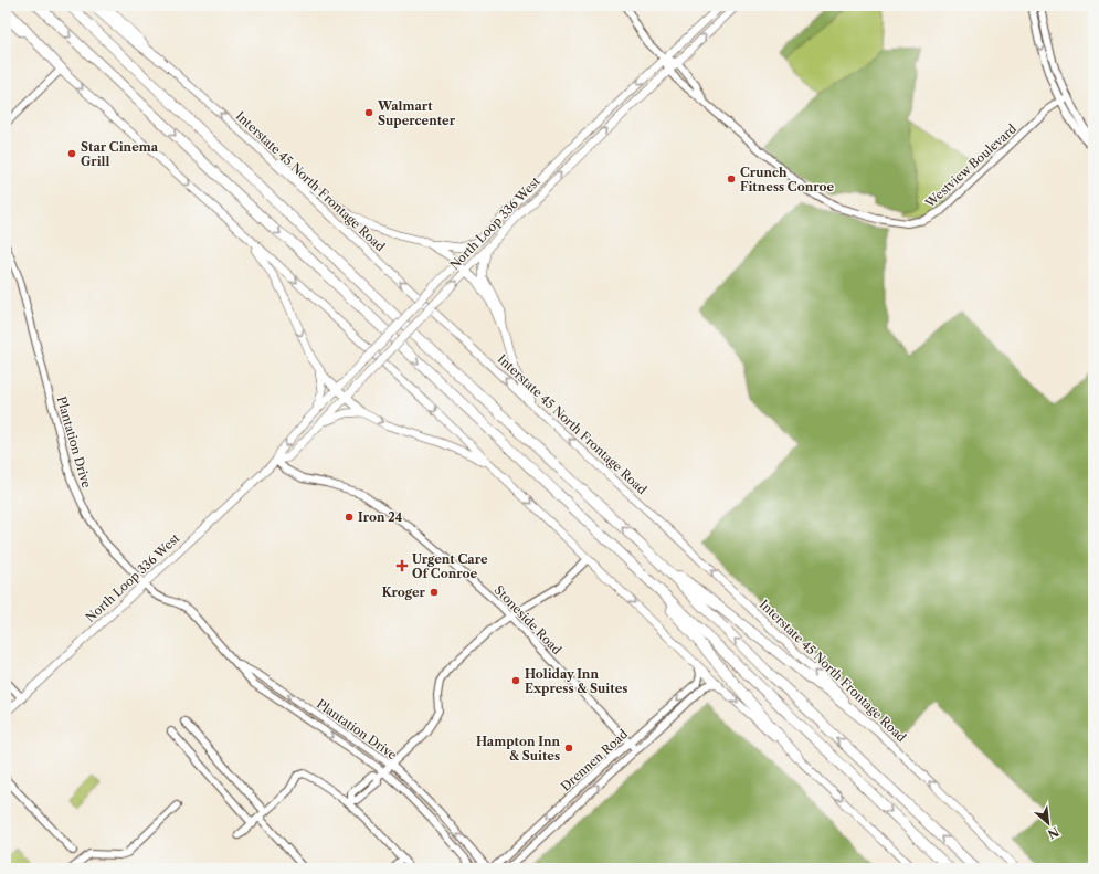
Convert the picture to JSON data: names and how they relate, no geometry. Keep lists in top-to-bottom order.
{
  "streets": {
    "main road": ["Interstate 45 North Frontage Road", "North Loop 336 West"],
    "street": [
      "Westview Boulevard",
      "Plantation Drive",
      "Stoneside Road",
      "Drennen Road"
    ]
  },
  "crossings": [
    ["Westview Boulevard", "North Loop 336 West"],
    ["North Loop 336 West", "Plantation Drive"],
    ["North Loop 336 West", "Stoneside Road"],
    ["Stoneside Road", "Drennen Road"]
  ],
  "places": {
    "other": [
      "Walmart Supercenter",
      "Star Cinema Grill",
      "Crunch Fitness Conroe",
      "Iron 24",
      "Kroger",
      "Holiday Inn Express & Suites",
      "Hampton Inn & Suites"
    ],
    "health": ["Urgent Care Of Conroe"]
  },
  "north": "bottom right"
}
